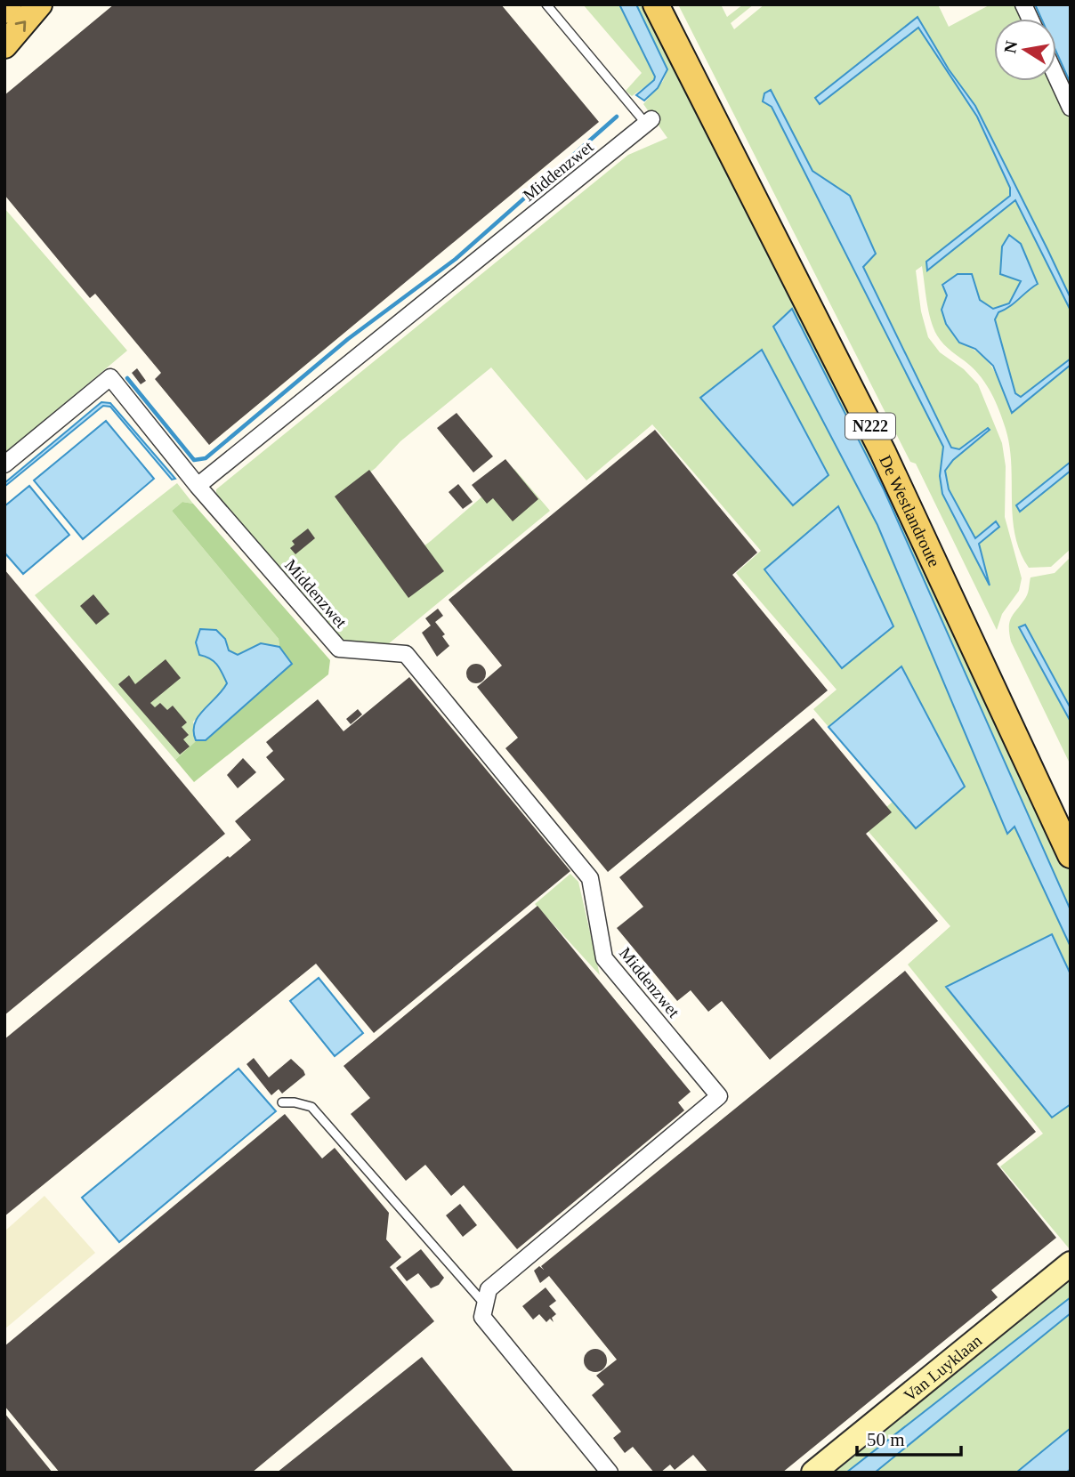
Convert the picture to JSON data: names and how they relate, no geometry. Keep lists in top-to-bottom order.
{
  "streets": {
    "main road": ["N222", "De Westlandroute"],
    "street": ["Middenzwet", "Van Luyklaan"]
  },
  "scale_bar": "50 m",
  "north": "left"
}
